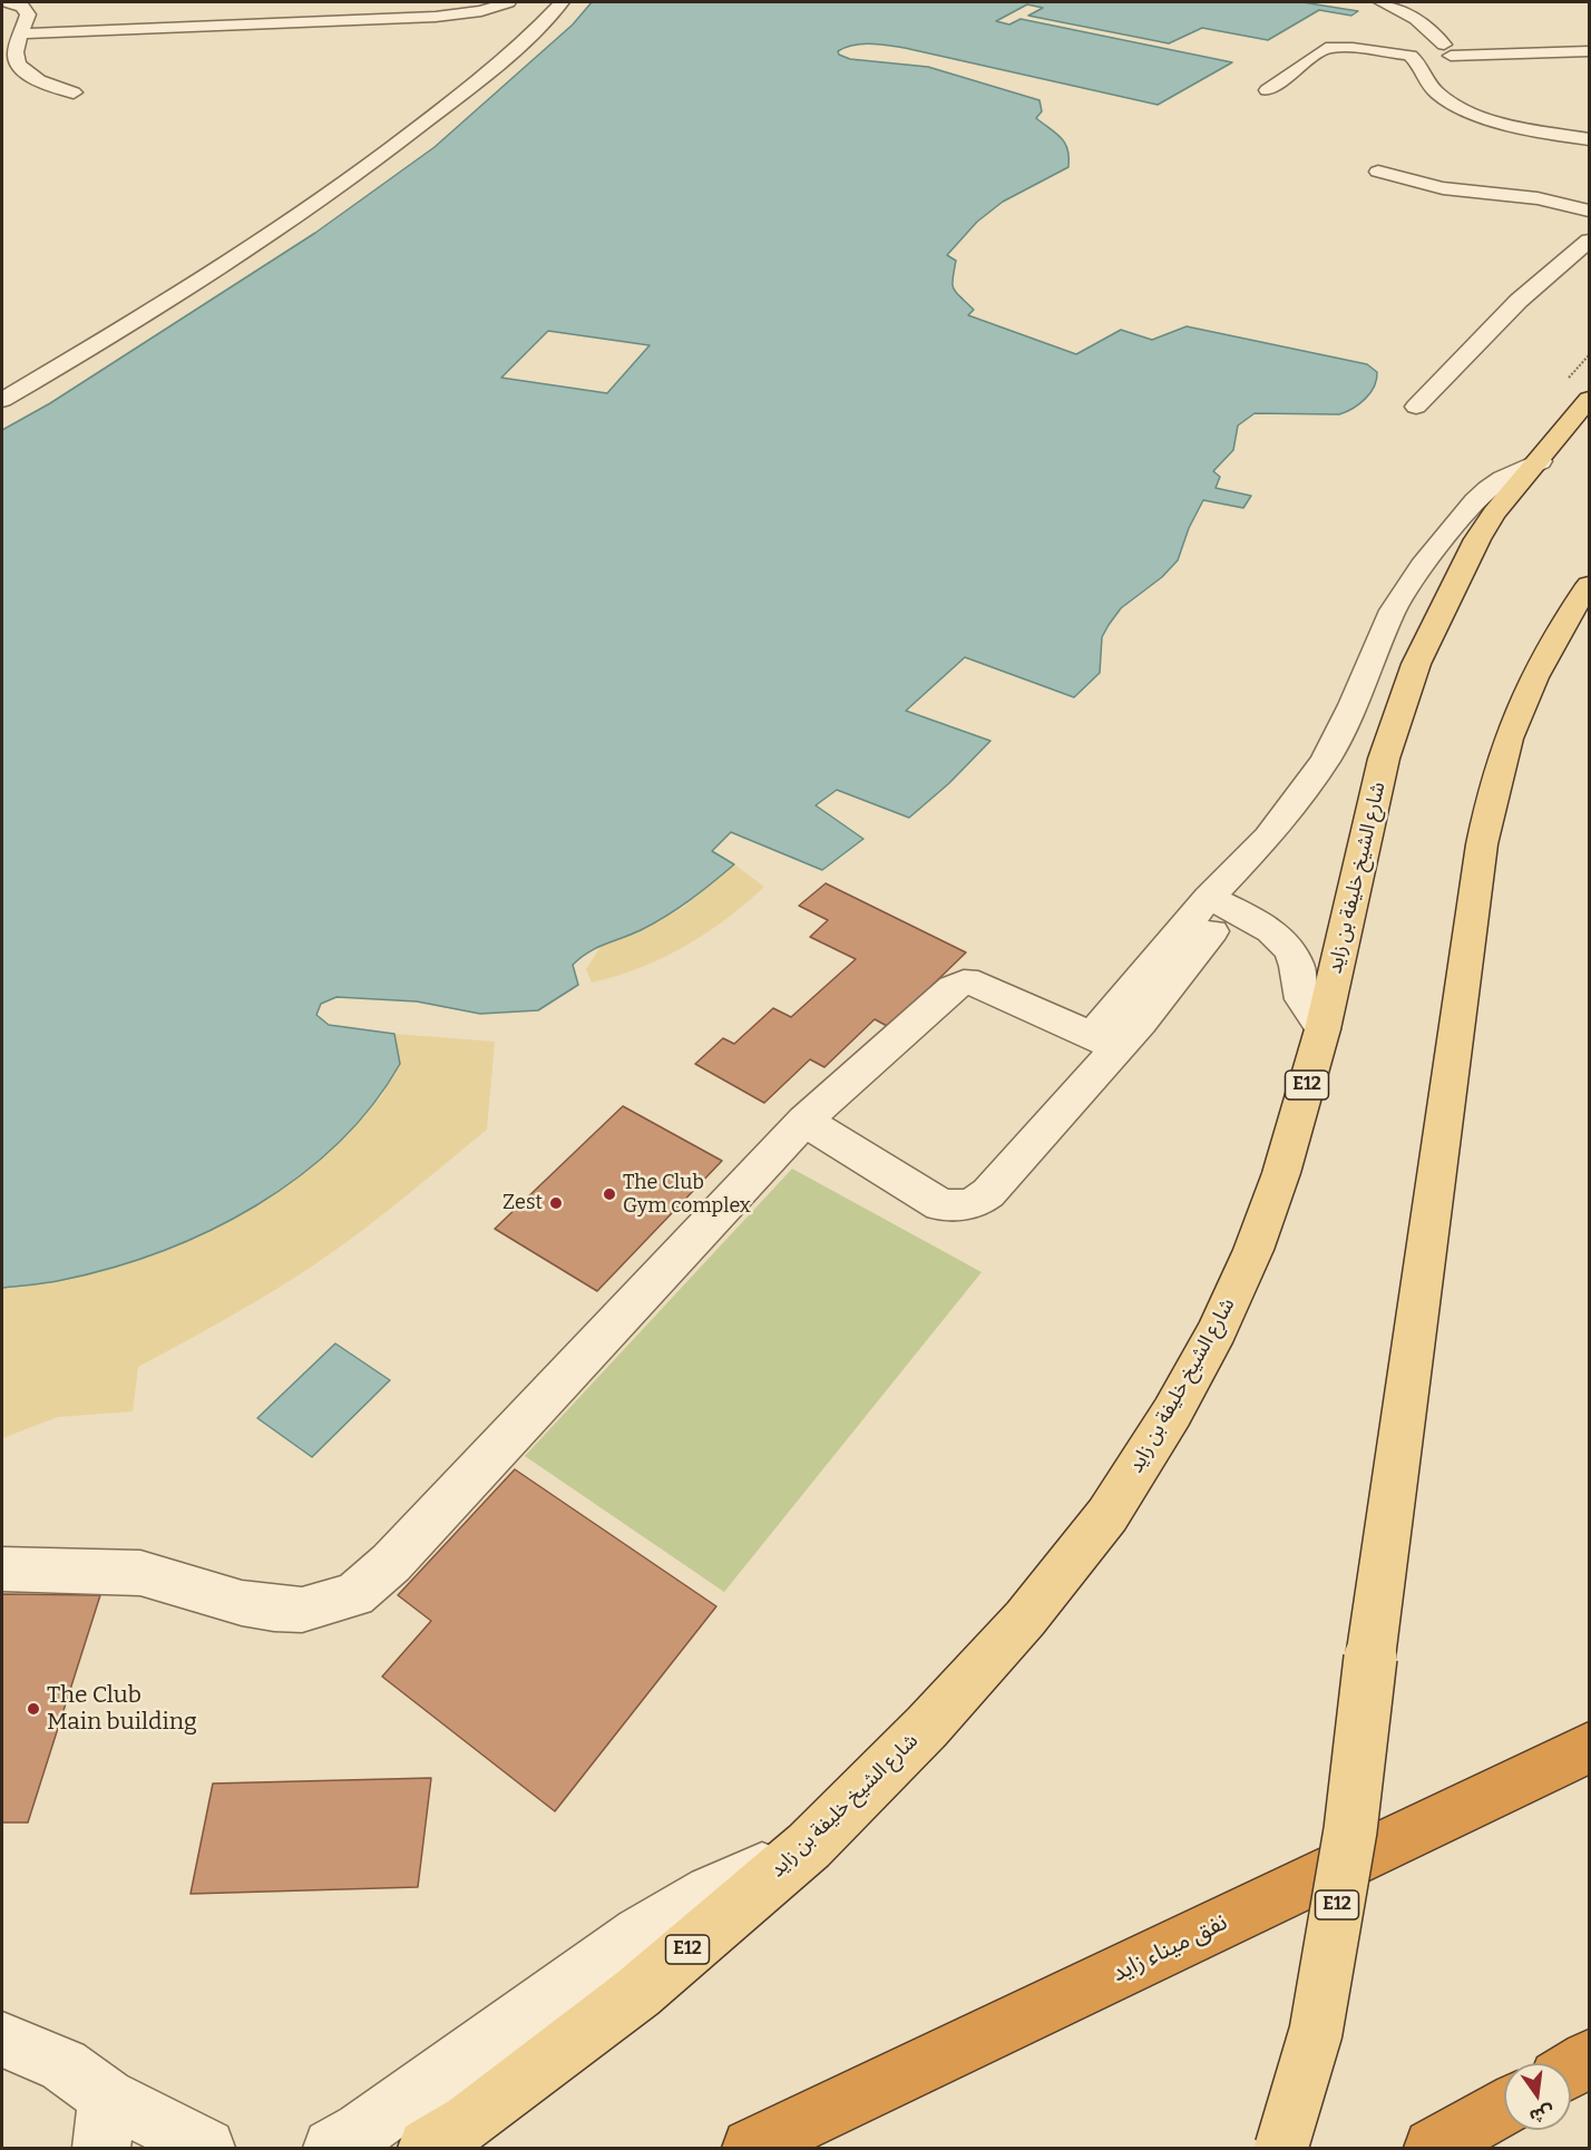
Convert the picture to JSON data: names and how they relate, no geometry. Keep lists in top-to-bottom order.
{
  "streets": {
    "highway": ["نفق ميناء زايد"],
    "main road": ["شارع الشيخ خليفة بن زايد", "E12"]
  },
  "places": ["The Club Gym complex", "Zest", "The Club Main building"],
  "north": "bottom"
}
